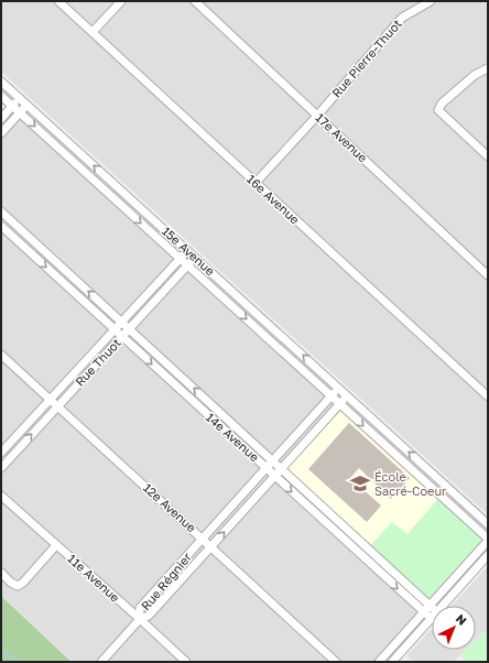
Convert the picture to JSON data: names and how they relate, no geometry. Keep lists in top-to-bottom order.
{
  "streets": {
    "street": [
      "Rue Pierre-Thuot",
      "17e Avenue",
      "16e Avenue",
      "15e Avenue",
      "Rue Thuot",
      "14e Avenue",
      "12e Avenue",
      "11e Avenue",
      "Rue Régnier"
    ]
  },
  "crossings": [
    ["Rue Pierre-Thuot", "17e Avenue"],
    ["Rue Pierre-Thuot", "16e Avenue"],
    ["15e Avenue", "Rue Thuot"],
    ["15e Avenue", "Rue Régnier"],
    ["Rue Thuot", "14e Avenue"],
    ["Rue Thuot", "12e Avenue"],
    ["14e Avenue", "Rue Régnier"],
    ["12e Avenue", "Rue Régnier"],
    ["11e Avenue", "Rue Régnier"]
  ],
  "places": {
    "school or university": ["École Sacré-Coeur"]
  },
  "north": "top right"
}
